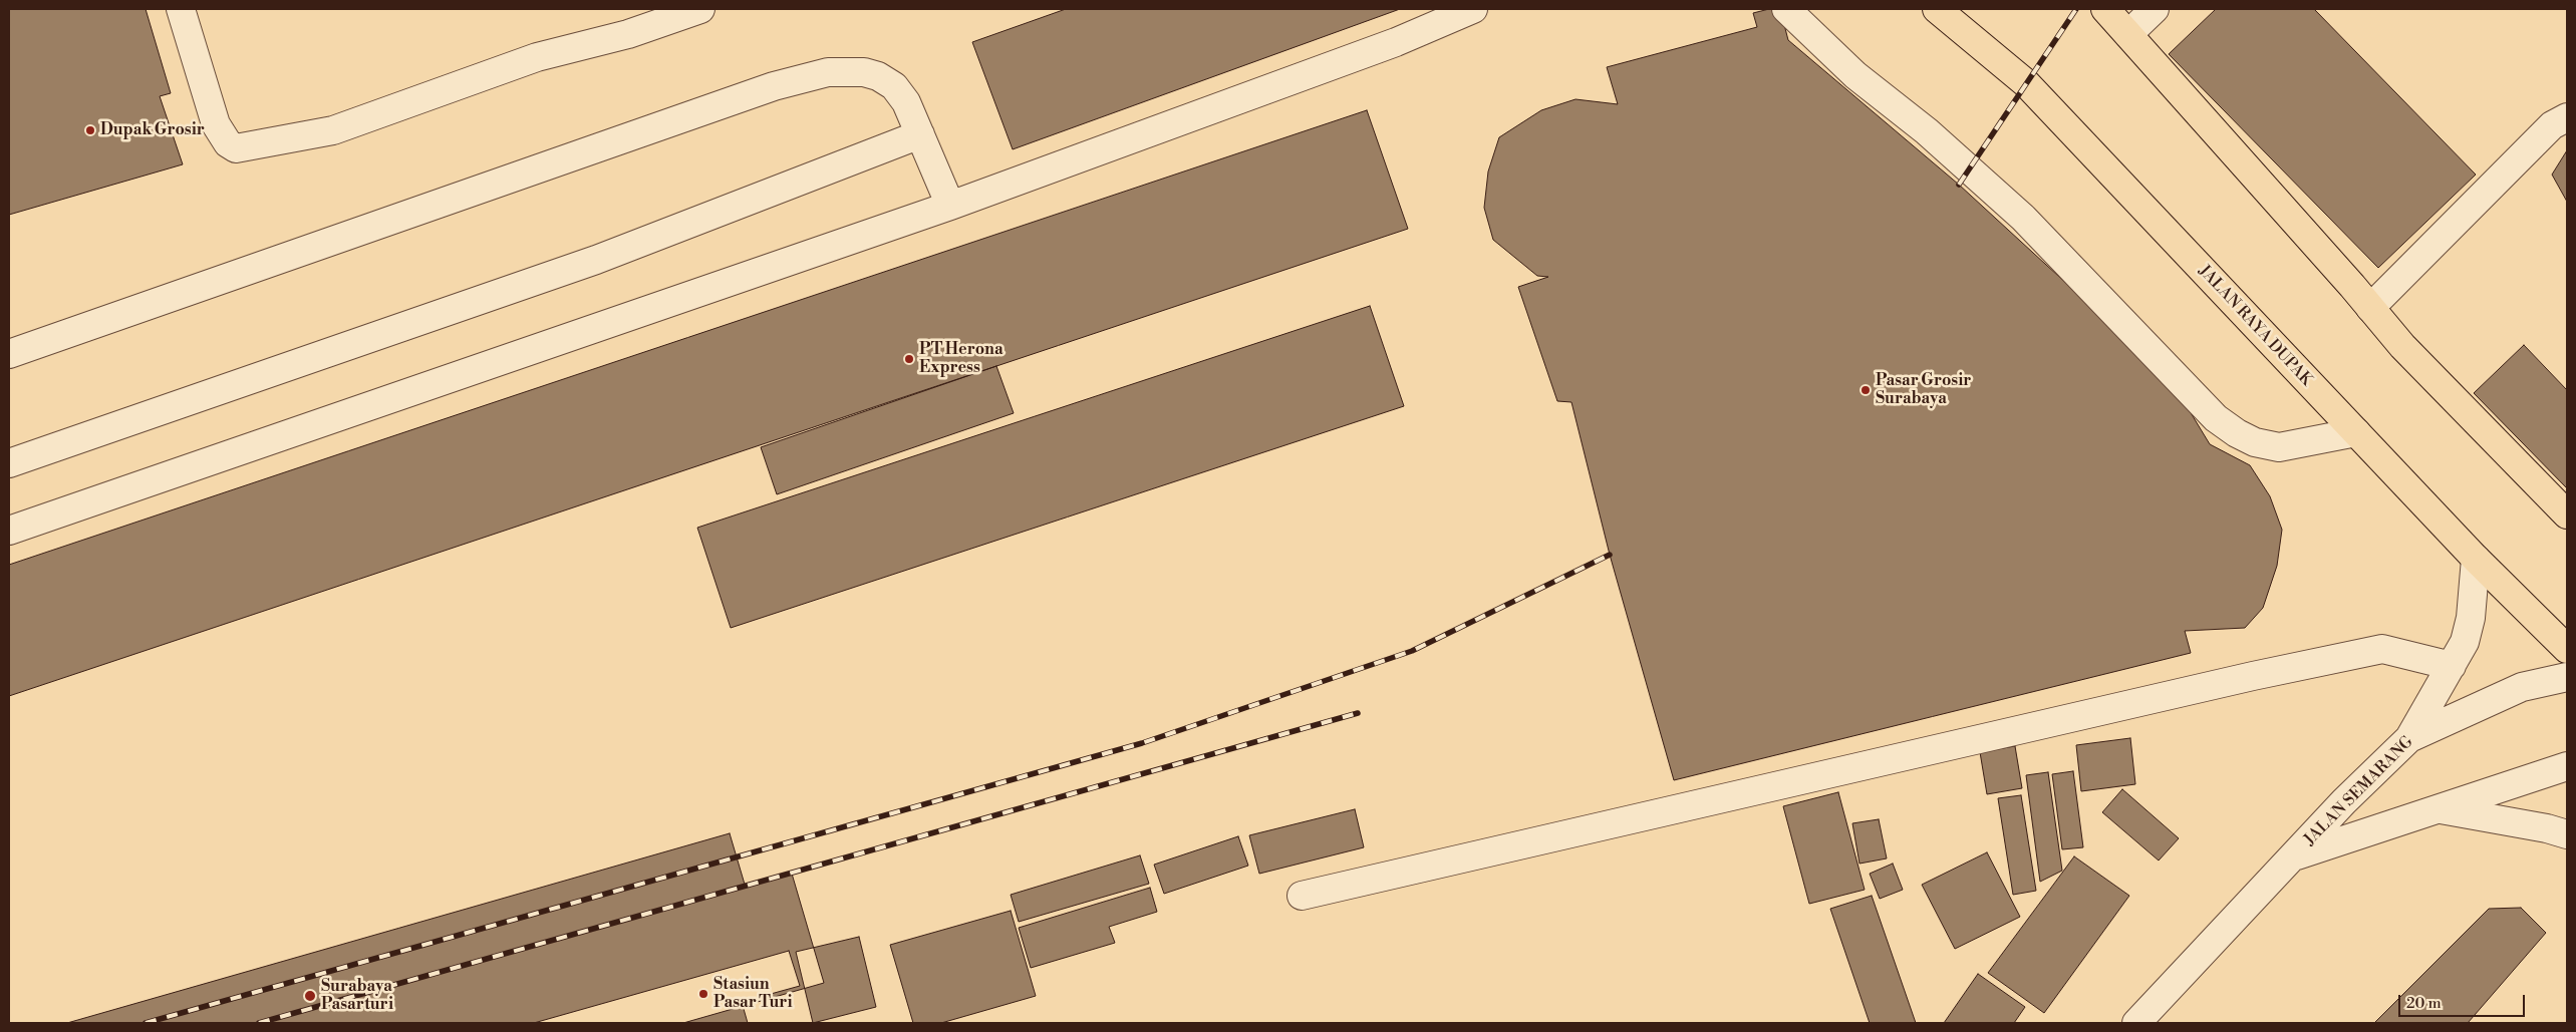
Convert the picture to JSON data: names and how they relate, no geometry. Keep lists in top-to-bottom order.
{
  "streets": {
    "main road": ["JALAN RAYA DUPAK"],
    "street": ["JALAN SEMARANG"]
  },
  "places": [
    "Dupak Grosir",
    "PT Herona Express",
    "Pasar Grosir Surabaya",
    "Stasiun Pasar Turi",
    "Surabaya Pasarturi"
  ],
  "scale_bar": "20 m"
}
